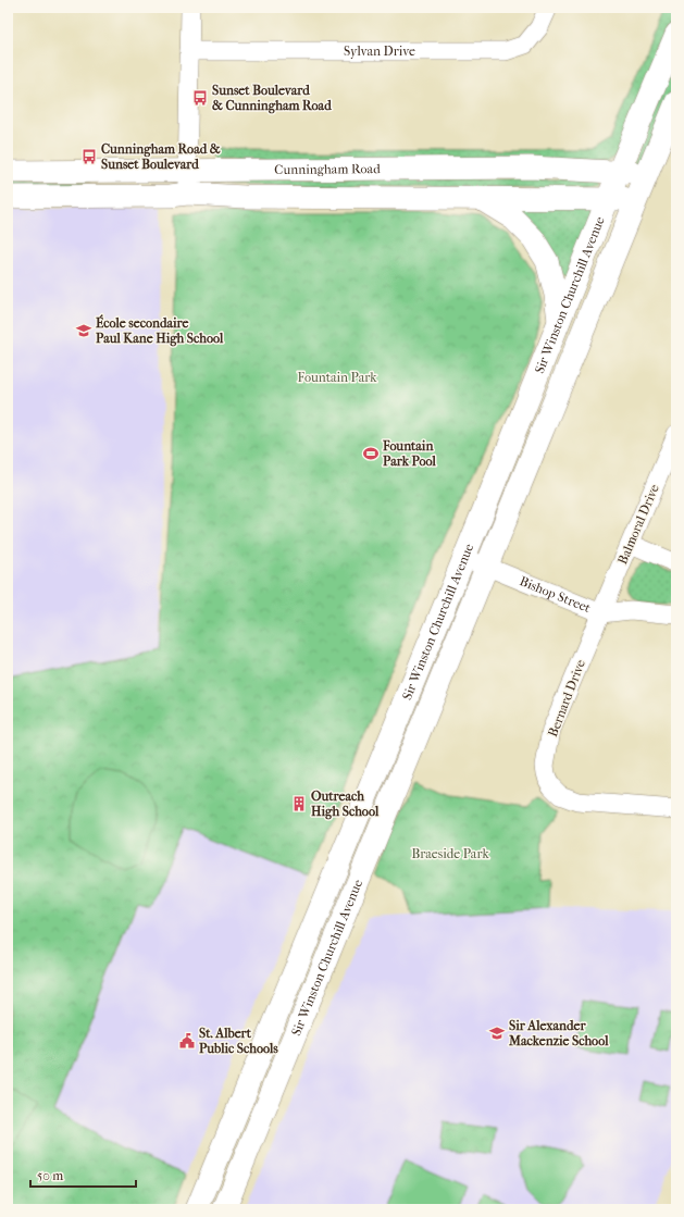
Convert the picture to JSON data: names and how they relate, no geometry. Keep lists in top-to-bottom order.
{
  "streets": {
    "main road": ["Cunningham Road", "Sir Winston Churchill Avenue"],
    "street": [
      "Sylvan Drive",
      "Balmoral Drive",
      "Bishop Street",
      "Bernard Drive"
    ]
  },
  "crossings": [
    ["Cunningham Road", "Sir Winston Churchill Avenue"],
    ["Sir Winston Churchill Avenue", "Bishop Street"],
    ["Balmoral Drive", "Bishop Street"],
    ["Balmoral Drive", "Bernard Drive"],
    ["Bishop Street", "Bernard Drive"]
  ],
  "parks": ["Fountain Park", "Braeside Park"],
  "places": {
    "bus stop": ["Sunset Boulevard & Cunningham Road", "Cunningham Road & Sunset Boulevard"],
    "school or university": ["École secondaire Paul Kane High School", "Sir Alexander Mackenzie School"],
    "sports": ["Fountain Park Pool"],
    "building": ["Outreach High School"],
    "public building": ["St. Albert Public Schools"]
  },
  "scale_bar": "50 m"
}
